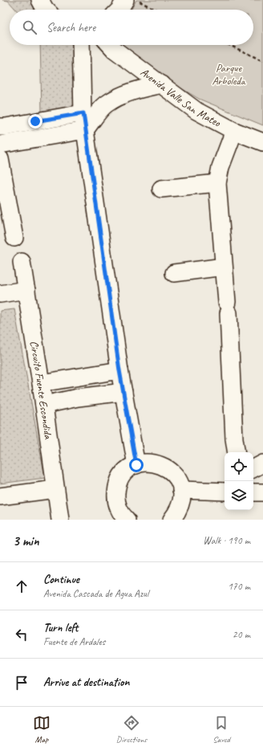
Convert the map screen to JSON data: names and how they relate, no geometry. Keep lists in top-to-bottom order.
{
  "streets": {
    "street": ["Avenida Valle San Mateo", "Circuito Fuente Escondida"]
  },
  "parks": ["Parque Arboleda"],
  "page": {
    "search": "Search here",
    "heading": ["3 min", "Walk · 190 m"],
    "list": [
      ["Continue", "Avenida Cascada de Agua Azul", "170 m"],
      ["Turn left", "Fuente de Ardales", "20 m"],
      "Arrive at destination"
    ],
    "nav": ["Map", "Directions", "Saved"]
  }
}
